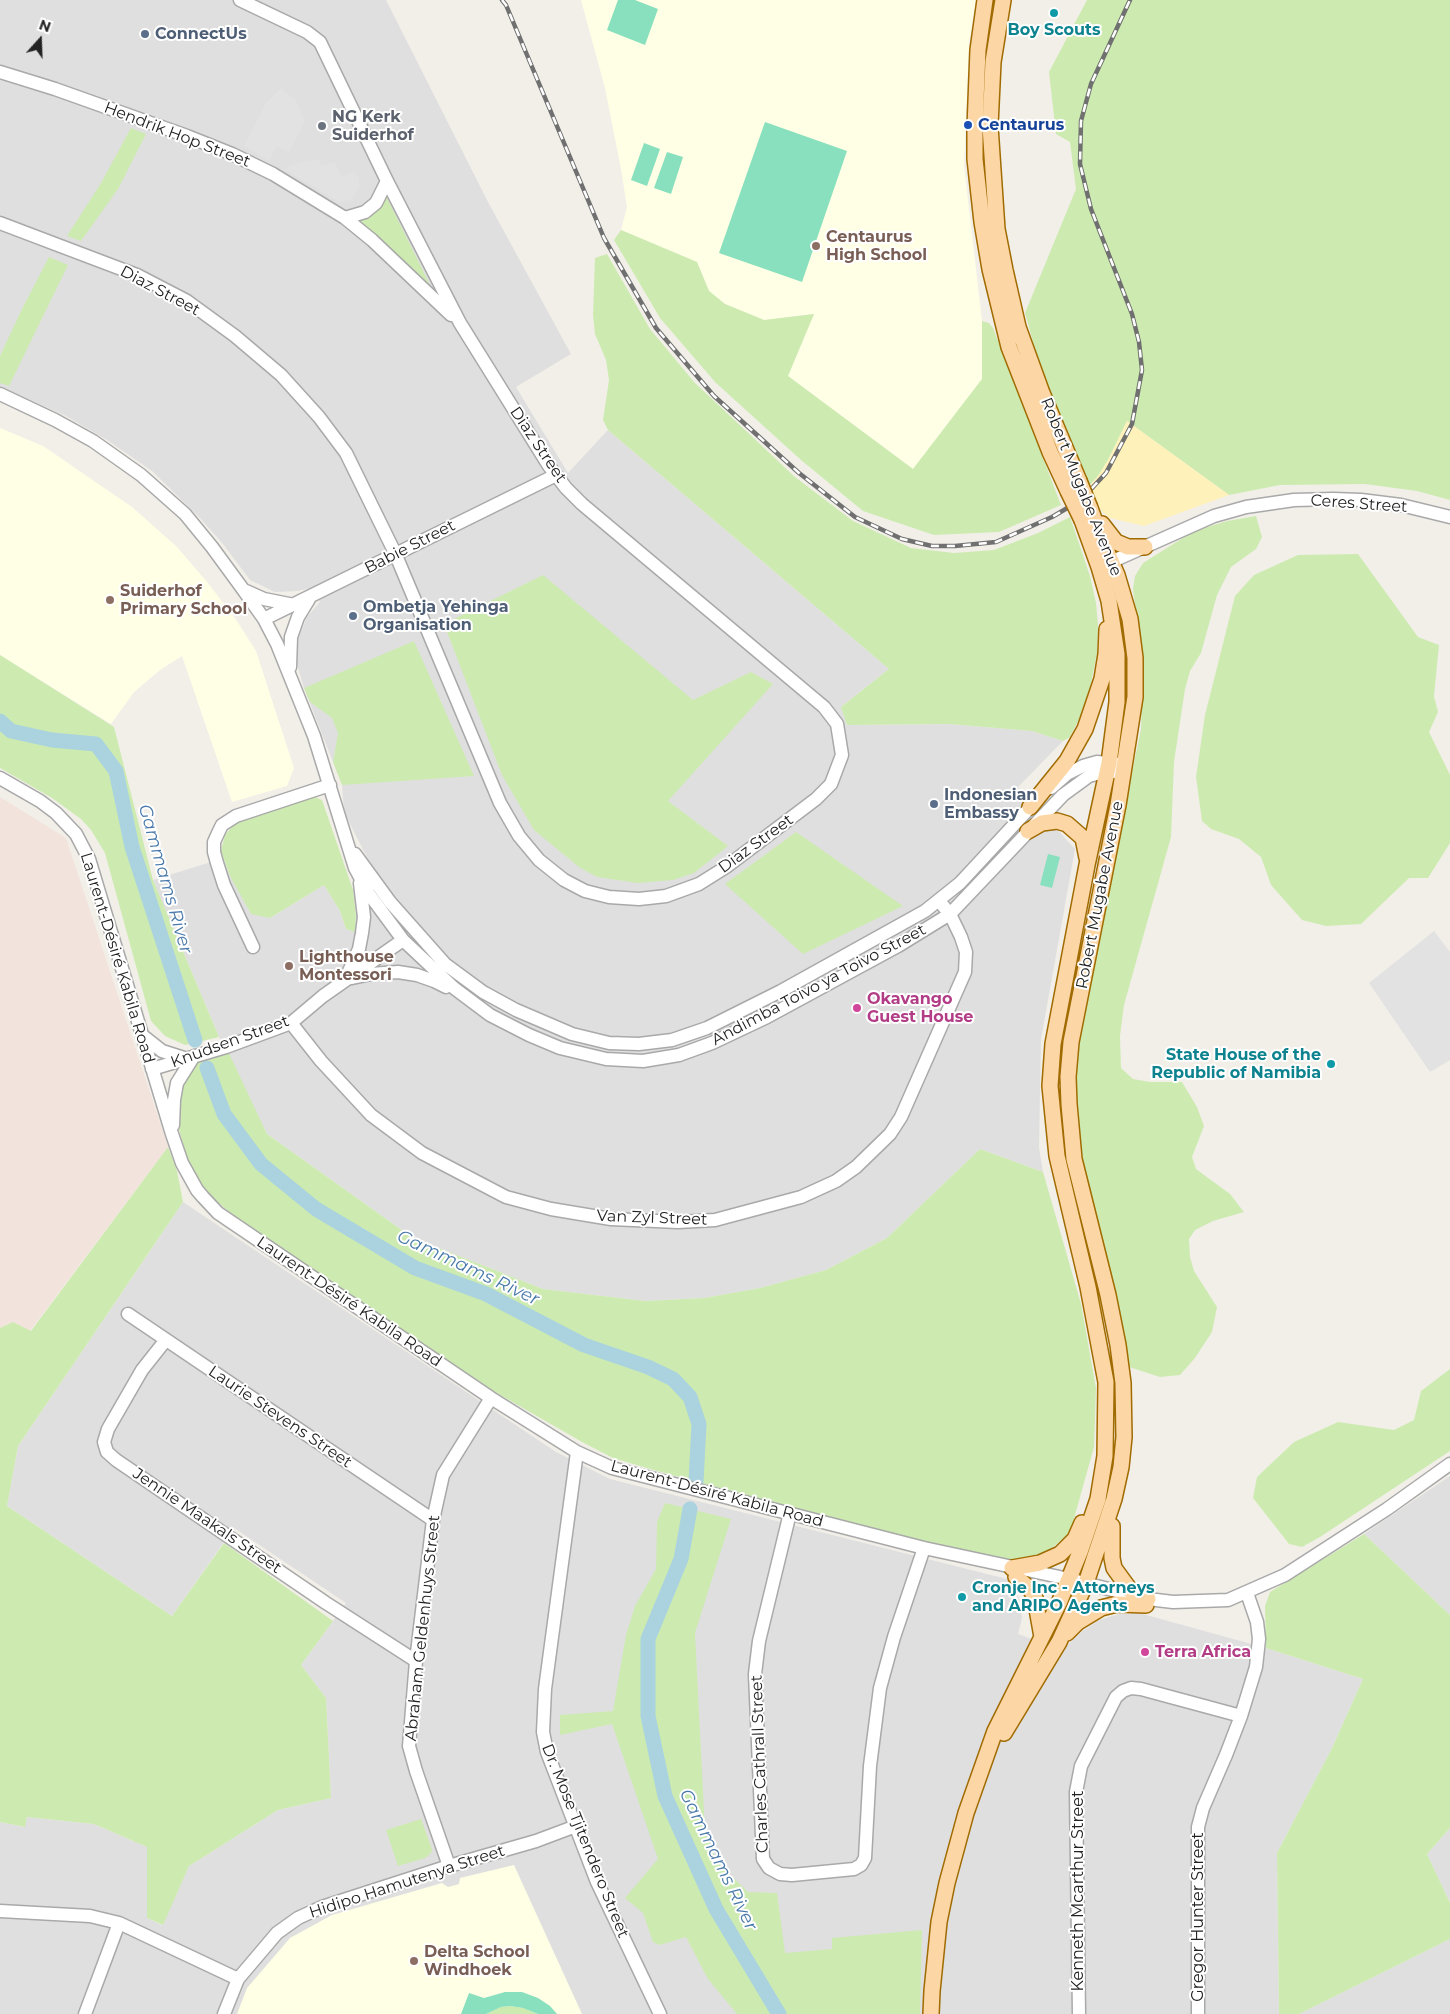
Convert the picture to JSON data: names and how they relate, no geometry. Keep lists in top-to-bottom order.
{
  "streets": {
    "main road": ["Robert Mugabe Avenue"],
    "street": [
      "Hendrik Hop Street",
      "Diaz Street",
      "Ceres Street",
      "Babie Street",
      "Laurent-Désiré Kabila Road",
      "Andimba Toivo ya Toivo Street",
      "Knudsen Street",
      "Van Zyl Street",
      "Laurie Stevens Street",
      "Jennie Maakals Street",
      "Abraham Geldenhuys Street",
      "Charles Cathrall Street",
      "Dr. Mose Tjitendero Street",
      "Hidipo Hamutenya Street",
      "Kenneth Mcarthur Street",
      "Gregor Hunter Street"
    ]
  },
  "crossings": [
    ["Hendrik Hop Street", "Diaz Street"],
    ["Diaz Street", "Babie Street"],
    ["Robert Mugabe Avenue", "Ceres Street"],
    ["Robert Mugabe Avenue", "Laurent-Désiré Kabila Road"],
    ["Robert Mugabe Avenue", "Andimba Toivo ya Toivo Street"],
    ["Babie Street", "Andimba Toivo ya Toivo Street"],
    ["Laurent-Désiré Kabila Road", "Knudsen Street"],
    ["Laurent-Désiré Kabila Road", "Abraham Geldenhuys Street"],
    ["Laurent-Désiré Kabila Road", "Charles Cathrall Street"],
    ["Laurent-Désiré Kabila Road", "Dr. Mose Tjitendero Street"],
    ["Laurent-Désiré Kabila Road", "Gregor Hunter Street"],
    ["Andimba Toivo ya Toivo Street", "Knudsen Street"],
    ["Andimba Toivo ya Toivo Street", "Van Zyl Street"],
    ["Knudsen Street", "Van Zyl Street"],
    ["Laurie Stevens Street", "Jennie Maakals Street"],
    ["Laurie Stevens Street", "Abraham Geldenhuys Street"],
    ["Jennie Maakals Street", "Abraham Geldenhuys Street"],
    ["Abraham Geldenhuys Street", "Hidipo Hamutenya Street"],
    ["Dr. Mose Tjitendero Street", "Hidipo Hamutenya Street"],
    ["Kenneth Mcarthur Street", "Gregor Hunter Street"]
  ],
  "water": ["Gammams River"],
  "places": [
    "Boy Scouts",
    "ConnectUs",
    "Centaurus",
    "NG Kerk Suiderhof",
    "Centaurus High School",
    "Suiderhof Primary School",
    "Ombetja Yehinga Organisation",
    "Indonesian Embassy",
    "Lighthouse Montessori",
    "Okavango Guest House",
    "State House of the Republic of Namibia",
    "Cronje Inc - Attorneys and ARIPO Agents",
    "Terra Africa",
    "Delta School Windhoek"
  ],
  "north": "top"
}
